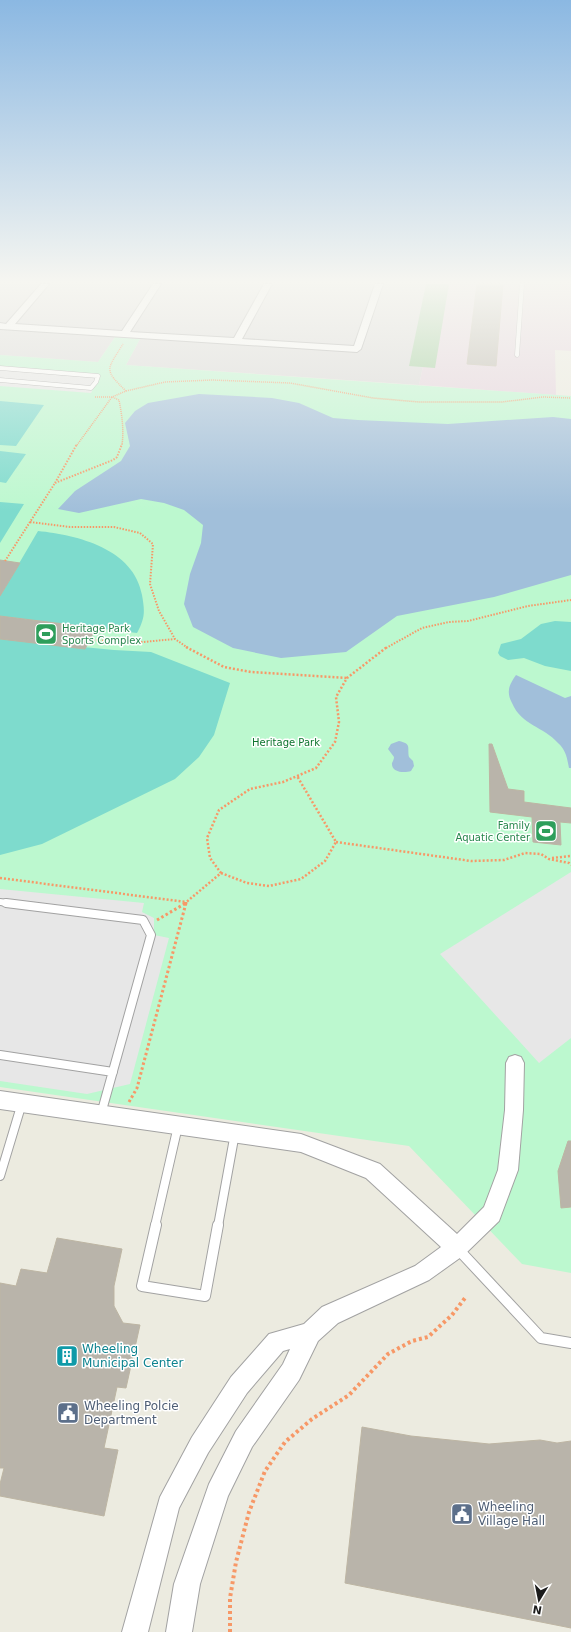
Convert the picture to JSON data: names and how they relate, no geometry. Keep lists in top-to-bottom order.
{
  "parks": ["Heritage Park"],
  "places": {
    "sports": ["Heritage Park Sports Complex", "Family Aquatic Center"],
    "building": ["Wheeling Municipal Center"],
    "public building": ["Wheeling Polcie Department", "Wheeling Village Hall"]
  },
  "north": "bottom"
}
